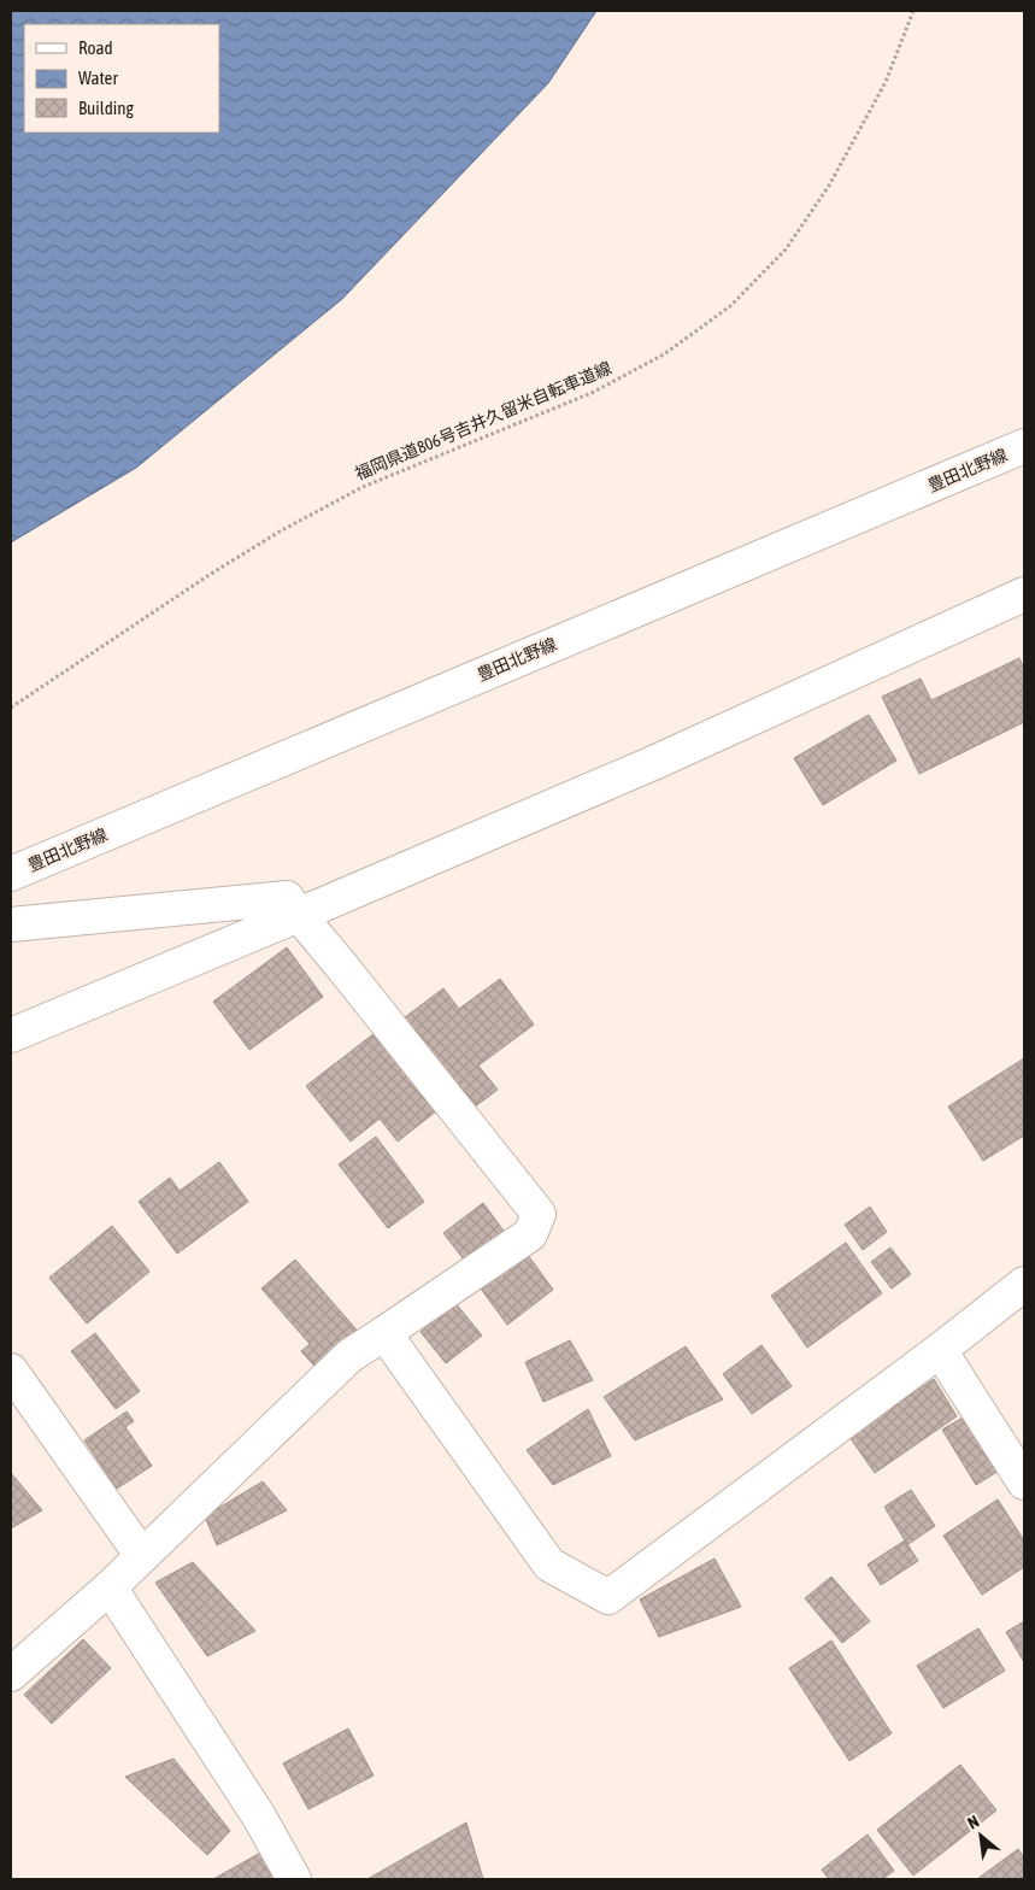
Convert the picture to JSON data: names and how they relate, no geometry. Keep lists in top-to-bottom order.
{
  "streets": {
    "street": ["豊田北野線"],
    "path": ["福岡県道806号吉井久留米自転車道線"]
  },
  "legend": ["Road", "Water", "Building"],
  "north": "top left"
}
